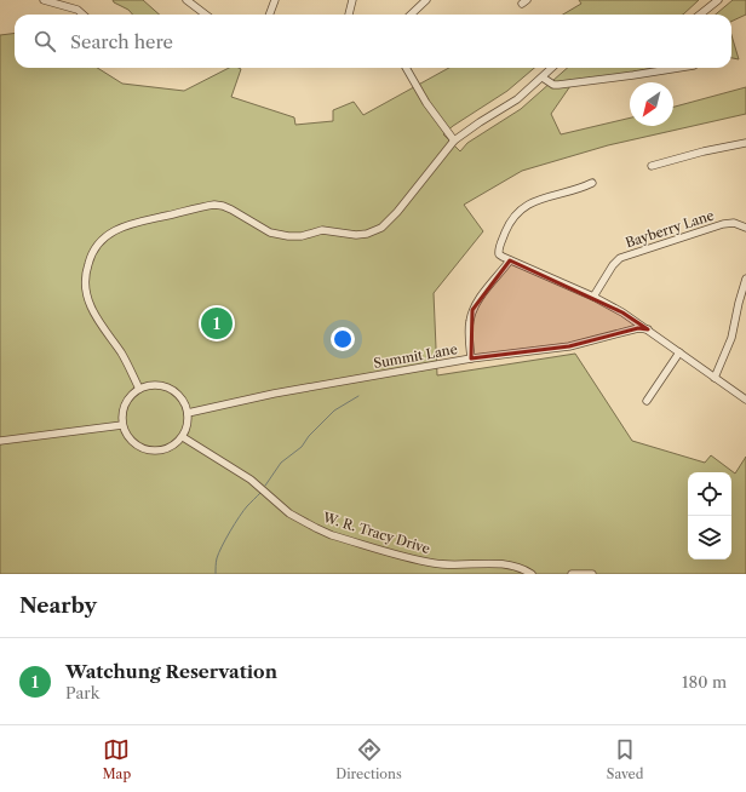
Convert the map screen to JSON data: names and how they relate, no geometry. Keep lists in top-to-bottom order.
{
  "streets": {
    "street": ["Bayberry Lane", "Summit Lane", "W. R. Tracy Drive"]
  },
  "crossings": [
    ["Summit Lane", "W. R. Tracy Drive"]
  ],
  "north": "bottom left",
  "page": {
    "search": "Search here",
    "pins": "1",
    "heading": "Nearby",
    "list": [
      {
        "mark": "1",
        "name": "Watchung Reservation",
        "note": "Park",
        "value": "180 m"
      }
    ],
    "nav": ["Map", "Directions", "Saved"]
  }
}
